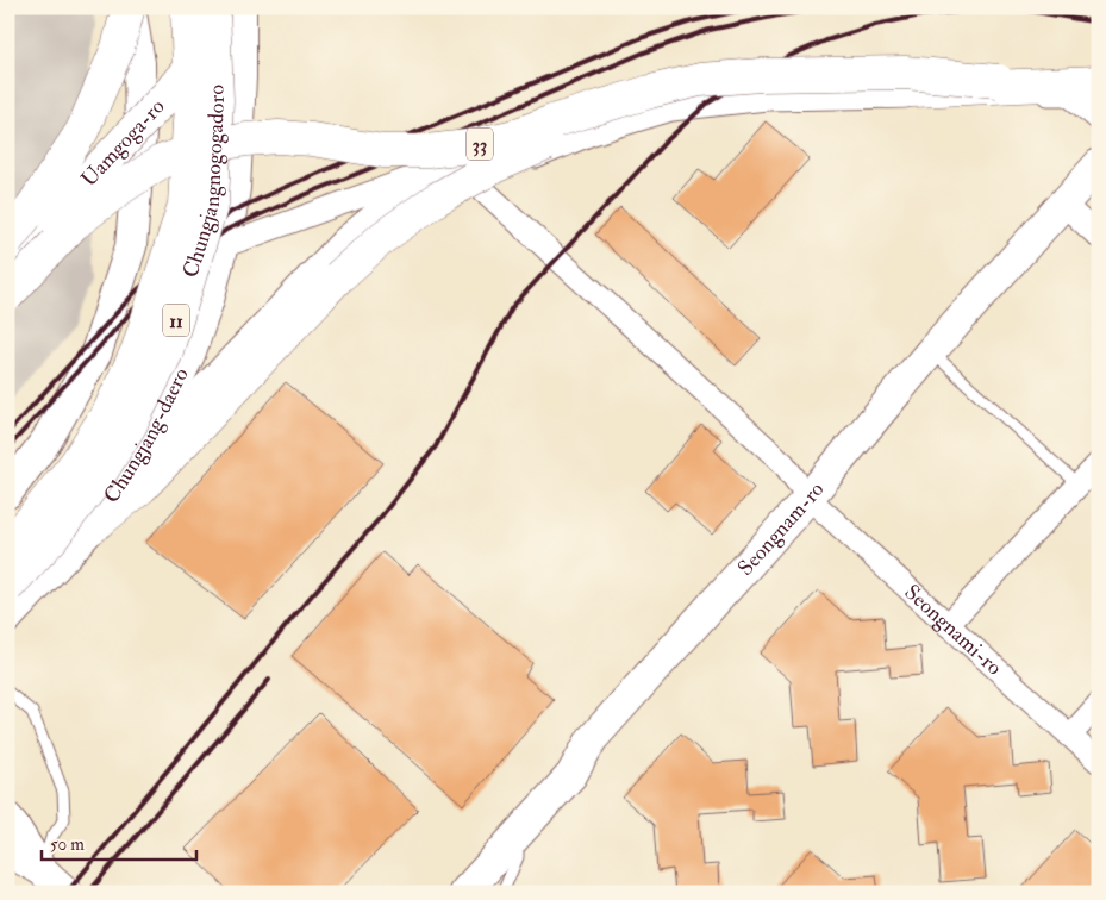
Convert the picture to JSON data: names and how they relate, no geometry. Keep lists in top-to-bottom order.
{
  "streets": {
    "highway": [
      "Uamgoga-ro",
      "33",
      "Chungjangnogogadoro",
      "11"
    ],
    "main road": ["Chungjang-daero", "Seongnam-ro"],
    "street": ["Seongnami-ro"]
  },
  "crossings": [
    ["Seongnam-ro", "Seongnami-ro"]
  ],
  "scale_bar": "50 m"
}
